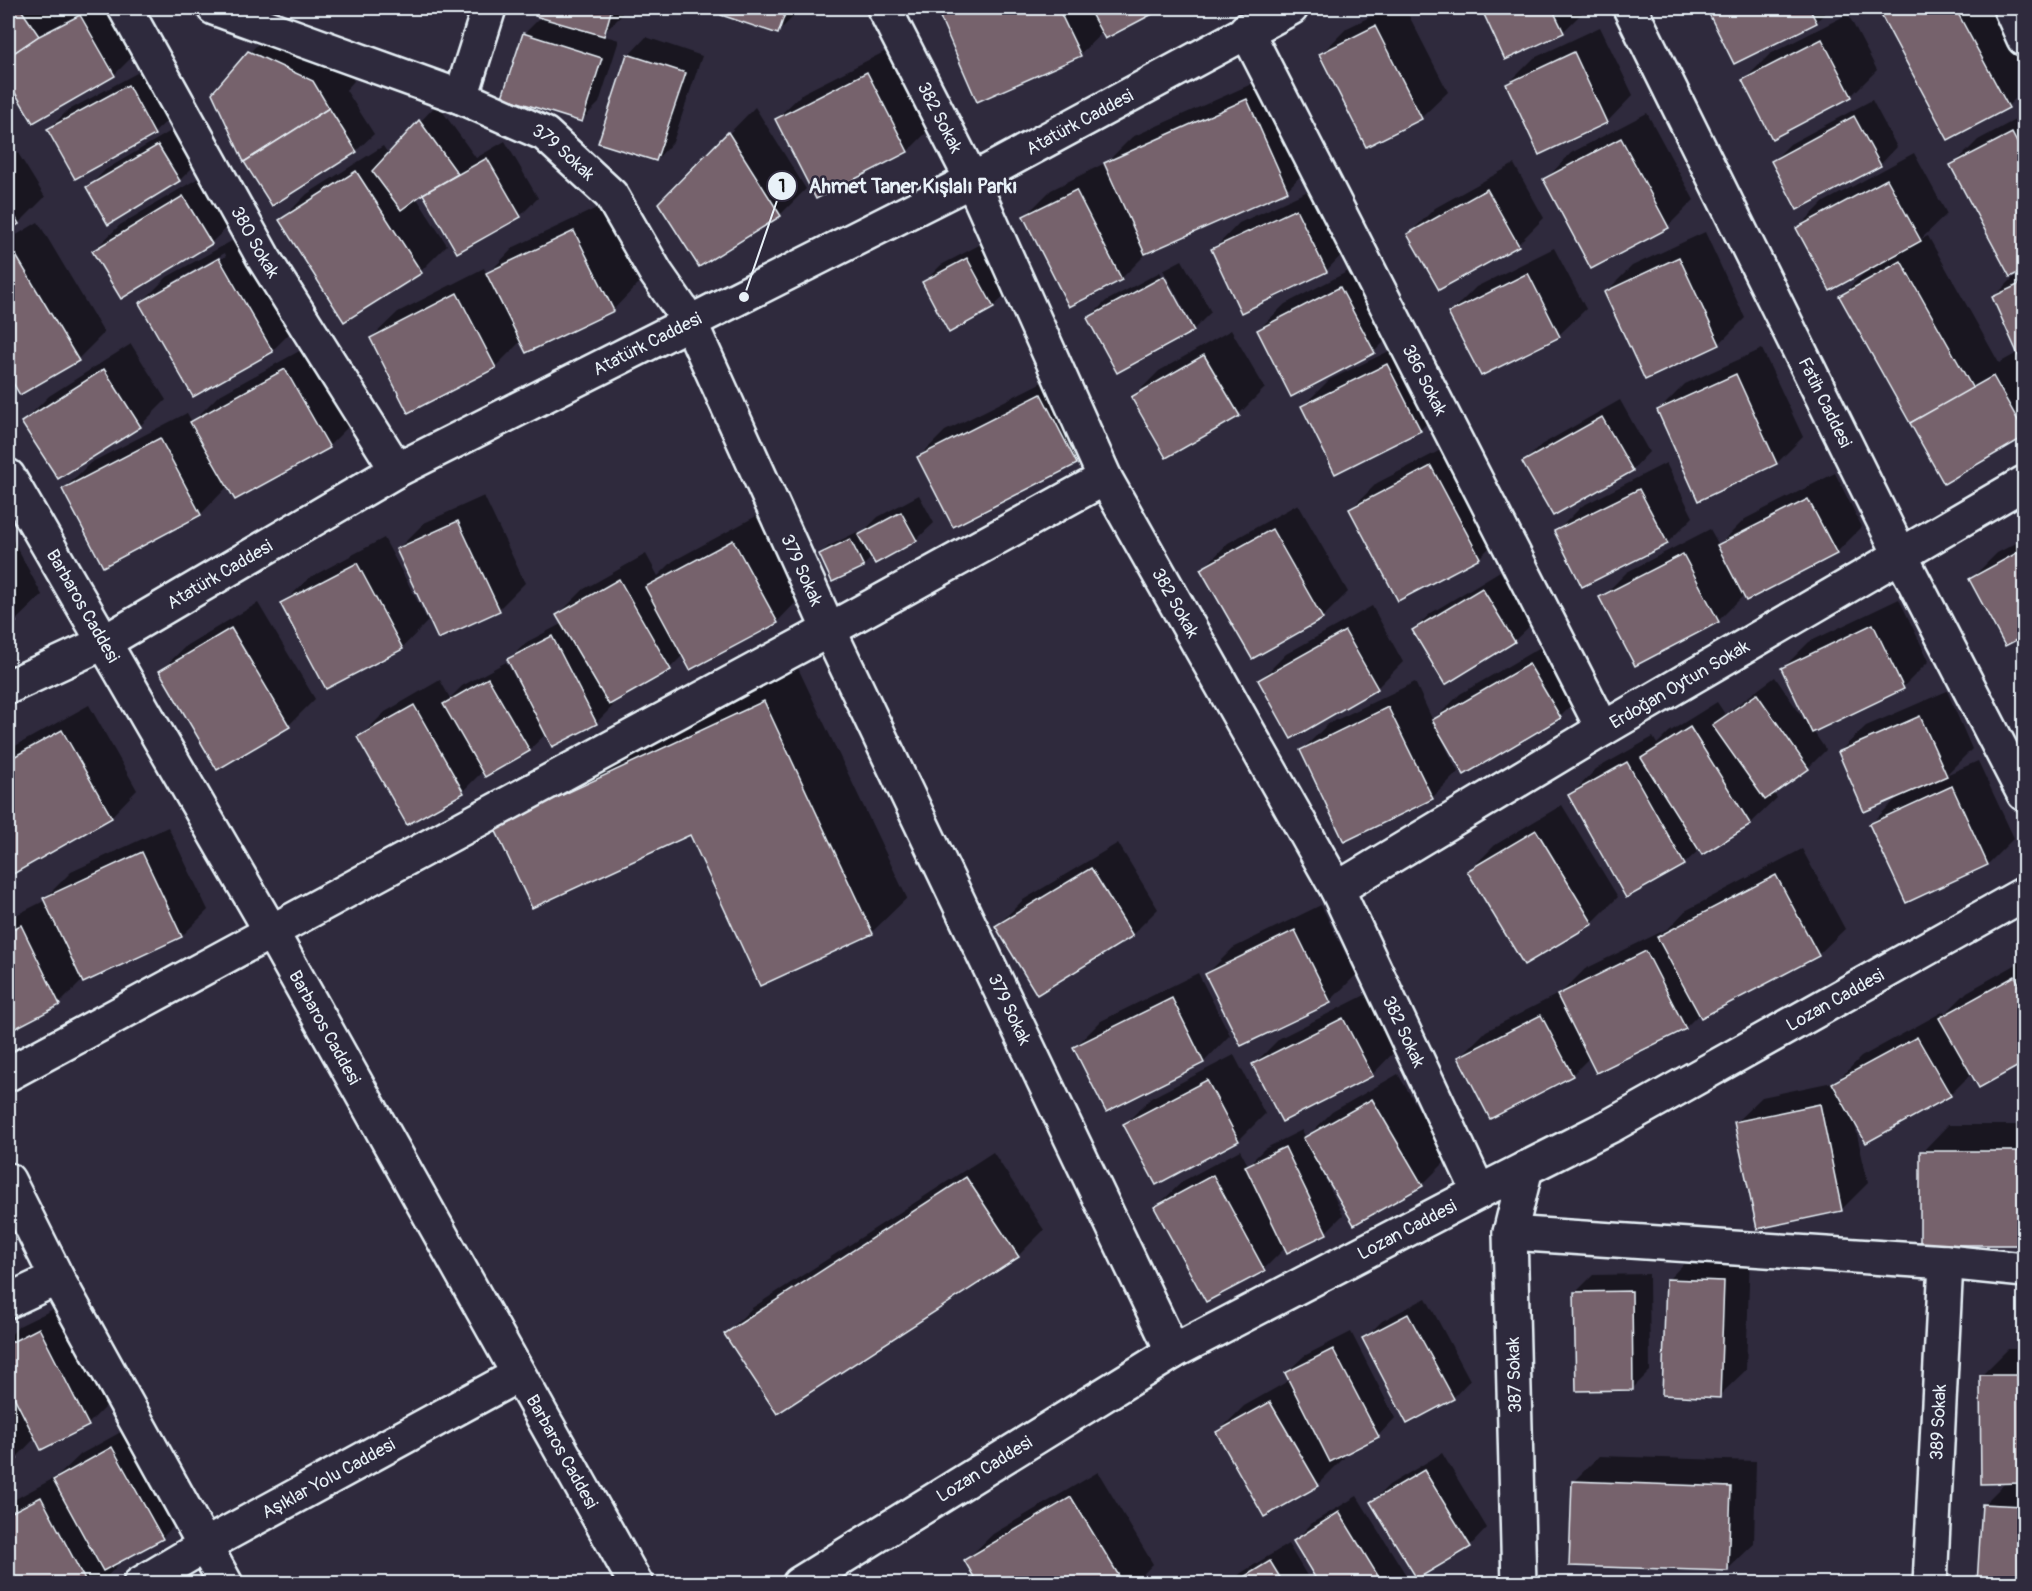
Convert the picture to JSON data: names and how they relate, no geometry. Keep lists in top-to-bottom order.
{
  "streets": {
    "street": [
      "382 Sokak",
      "Atatürk Caddesi",
      "379 Sokak",
      "380 Sokak",
      "386 Sokak",
      "Fatih Caddesi",
      "Barbaros Caddesi",
      "Erdoğan Oytun Sokak",
      "Lozan Caddesi",
      "387 Sokak",
      "389 Sokak",
      "Aşıklar Yolu Caddesi"
    ]
  },
  "crossings": [
    ["382 Sokak", "Atatürk Caddesi"],
    ["382 Sokak", "Erdoğan Oytun Sokak"],
    ["382 Sokak", "Lozan Caddesi"],
    ["Atatürk Caddesi", "379 Sokak"],
    ["Atatürk Caddesi", "380 Sokak"],
    ["Atatürk Caddesi", "386 Sokak"],
    ["Atatürk Caddesi", "Barbaros Caddesi"],
    ["379 Sokak", "Lozan Caddesi"],
    ["386 Sokak", "Erdoğan Oytun Sokak"],
    ["Fatih Caddesi", "Erdoğan Oytun Sokak"],
    ["Barbaros Caddesi", "Aşıklar Yolu Caddesi"],
    ["Lozan Caddesi", "387 Sokak"]
  ],
  "places": ["Ahmet Taner Kışlalı Parkı"]
}
